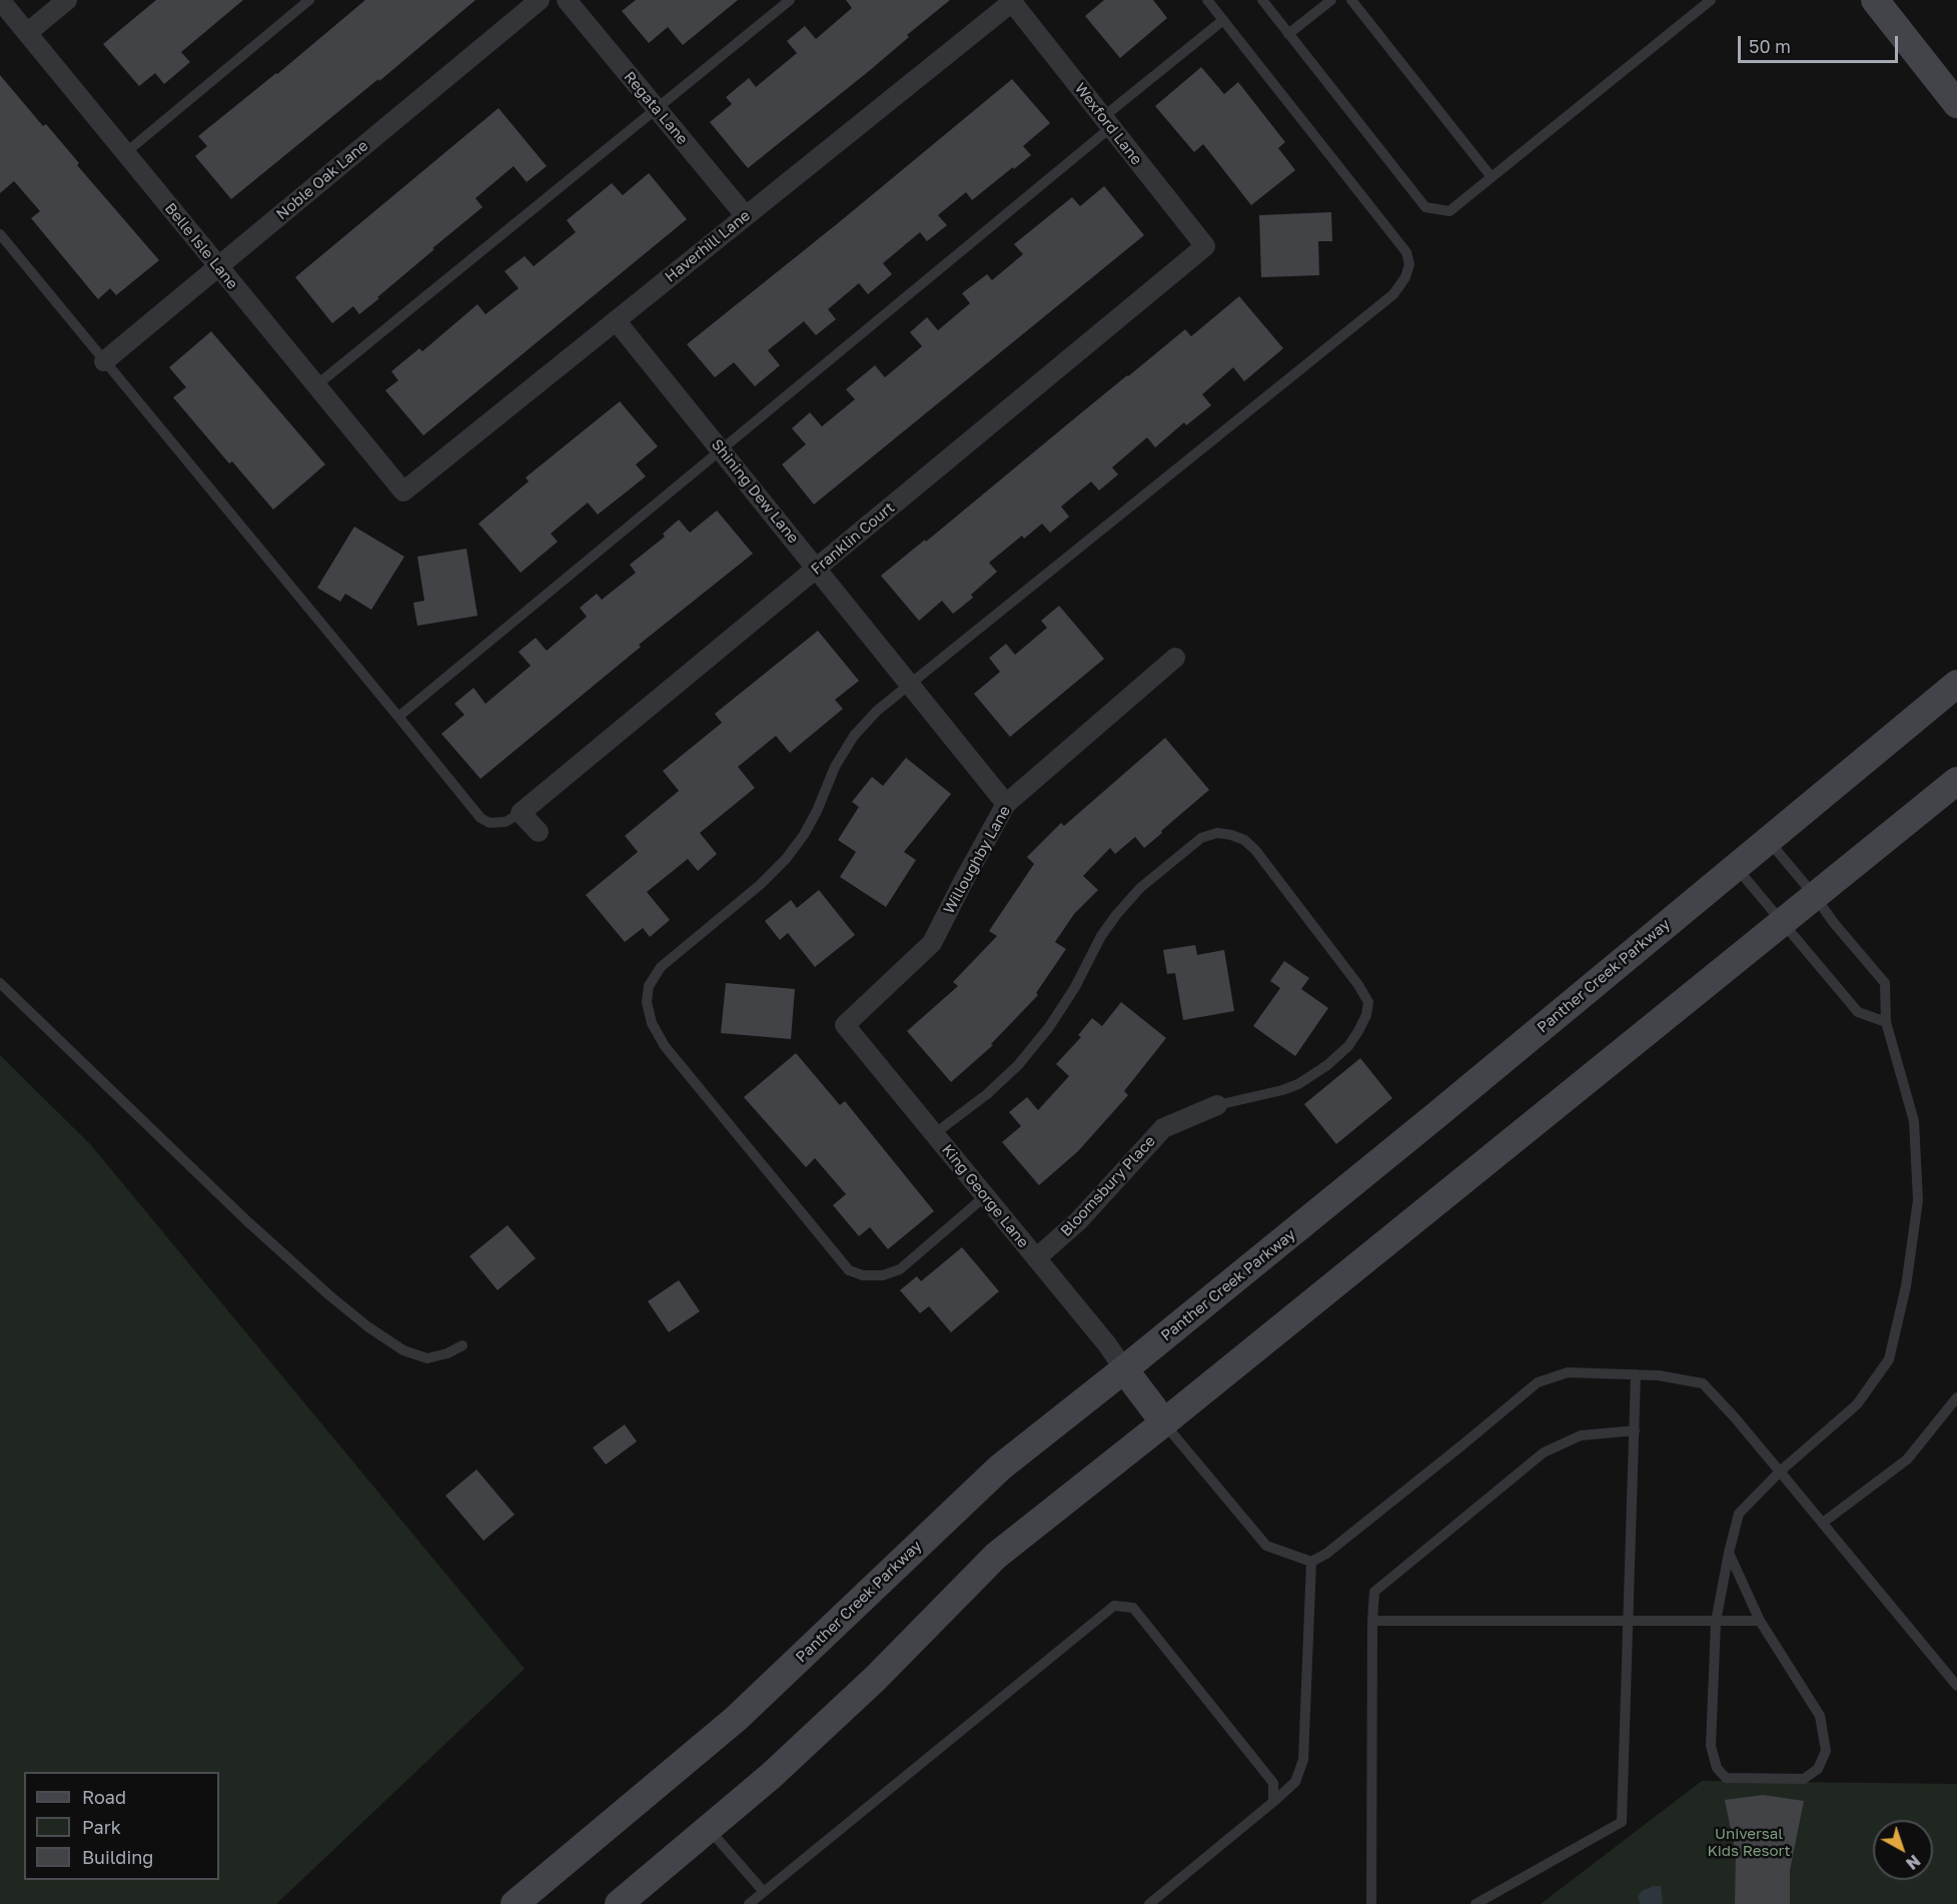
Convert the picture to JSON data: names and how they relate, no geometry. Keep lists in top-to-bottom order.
{
  "streets": {
    "main road": ["Panther Creek Parkway"],
    "street": [
      "Regata Lane",
      "Wexford Lane",
      "Noble Oak Lane",
      "Belle Isle Lane",
      "Haverhill Lane",
      "Shining Dew Lane",
      "Franklin Court",
      "Willoughby Lane",
      "Bloomsbury Place",
      "King George Lane"
    ]
  },
  "crossings": [
    ["Regata Lane", "Haverhill Lane"],
    ["Wexford Lane", "Haverhill Lane"],
    ["Wexford Lane", "Franklin Court"],
    ["Noble Oak Lane", "Belle Isle Lane"],
    ["Belle Isle Lane", "Haverhill Lane"],
    ["Haverhill Lane", "Shining Dew Lane"],
    ["Shining Dew Lane", "Franklin Court"],
    ["Shining Dew Lane", "Willoughby Lane"],
    ["Willoughby Lane", "King George Lane"],
    ["Panther Creek Parkway", "King George Lane"],
    ["Bloomsbury Place", "King George Lane"]
  ],
  "parks": ["Universal Kids Resort"],
  "legend": ["Road", "Park", "Building"],
  "scale_bar": "50 m",
  "north": "bottom right"
}
